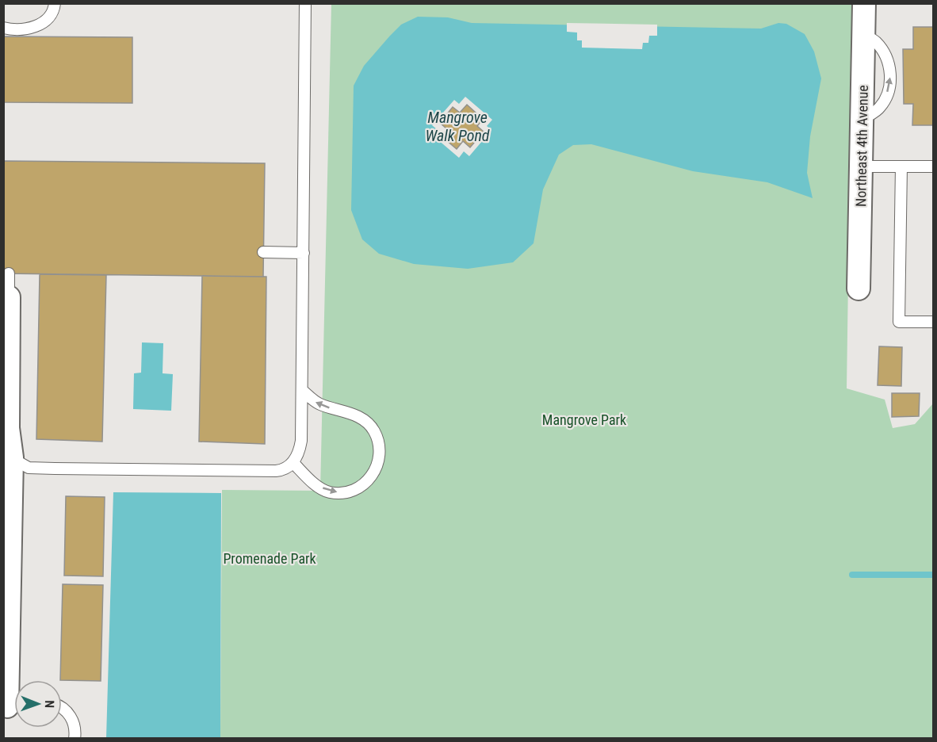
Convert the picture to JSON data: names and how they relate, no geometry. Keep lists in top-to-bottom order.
{
  "streets": {
    "street": ["Northeast 4th Avenue"]
  },
  "water": ["Mangrove Walk Pond"],
  "parks": ["Mangrove Park", "Promenade Park"],
  "north": "right"
}
